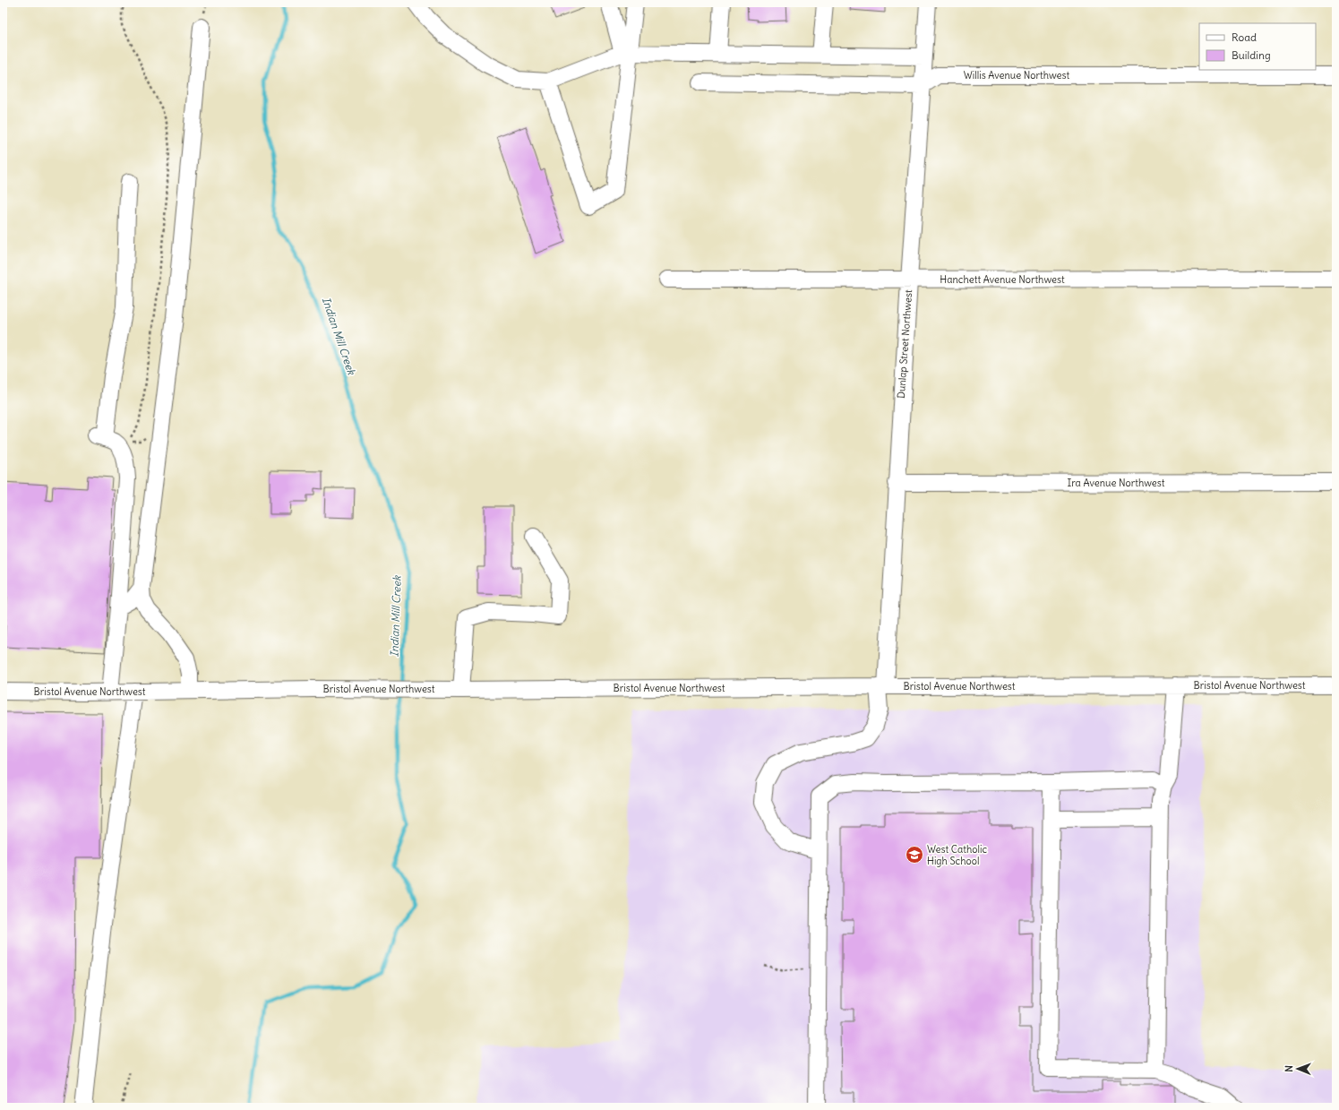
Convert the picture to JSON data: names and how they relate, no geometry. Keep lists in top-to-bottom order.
{
  "streets": {
    "street": [
      "Willis Avenue Northwest",
      "Hanchett Avenue Northwest",
      "Dunlap Street Northwest",
      "Ira Avenue Northwest",
      "Bristol Avenue Northwest"
    ]
  },
  "crossings": [
    ["Willis Avenue Northwest", "Dunlap Street Northwest"],
    ["Hanchett Avenue Northwest", "Dunlap Street Northwest"],
    ["Dunlap Street Northwest", "Ira Avenue Northwest"],
    ["Dunlap Street Northwest", "Bristol Avenue Northwest"]
  ],
  "water": ["Indian Mill Creek"],
  "places": {
    "school or university": ["West Catholic High School"]
  },
  "legend": ["Road", "Building"],
  "north": "left"
}
